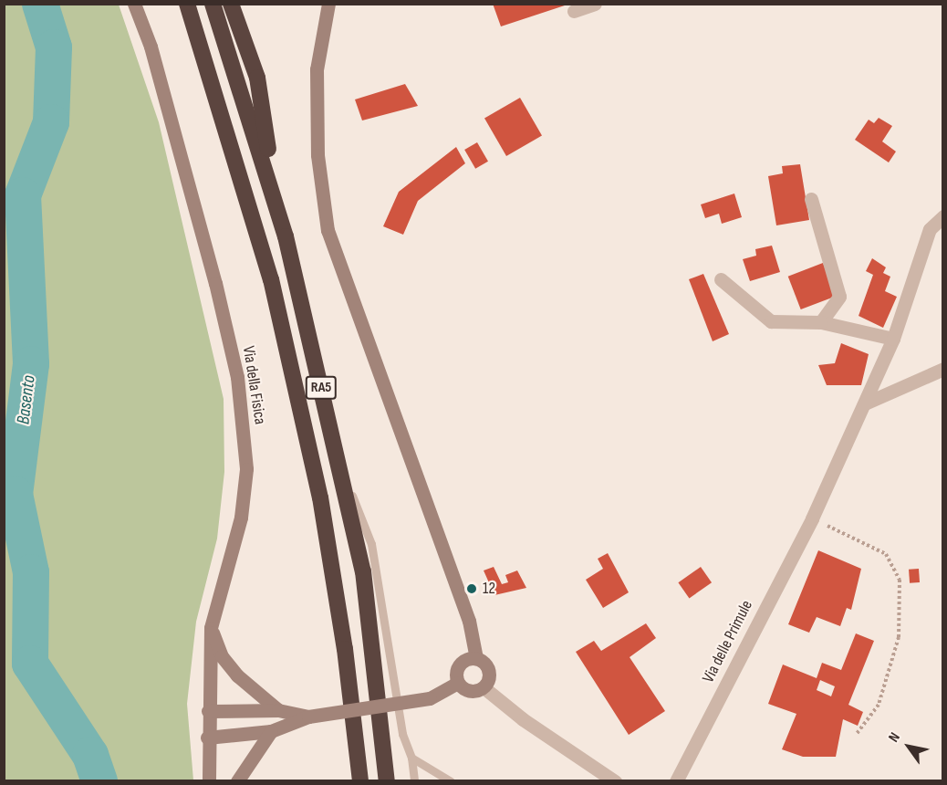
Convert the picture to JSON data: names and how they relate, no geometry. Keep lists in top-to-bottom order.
{
  "streets": {
    "highway": ["RA5"],
    "street": ["Via della Fisica", "Via delle Primule"]
  },
  "water": ["Basento"],
  "places": ["12"],
  "north": "top left"
}
